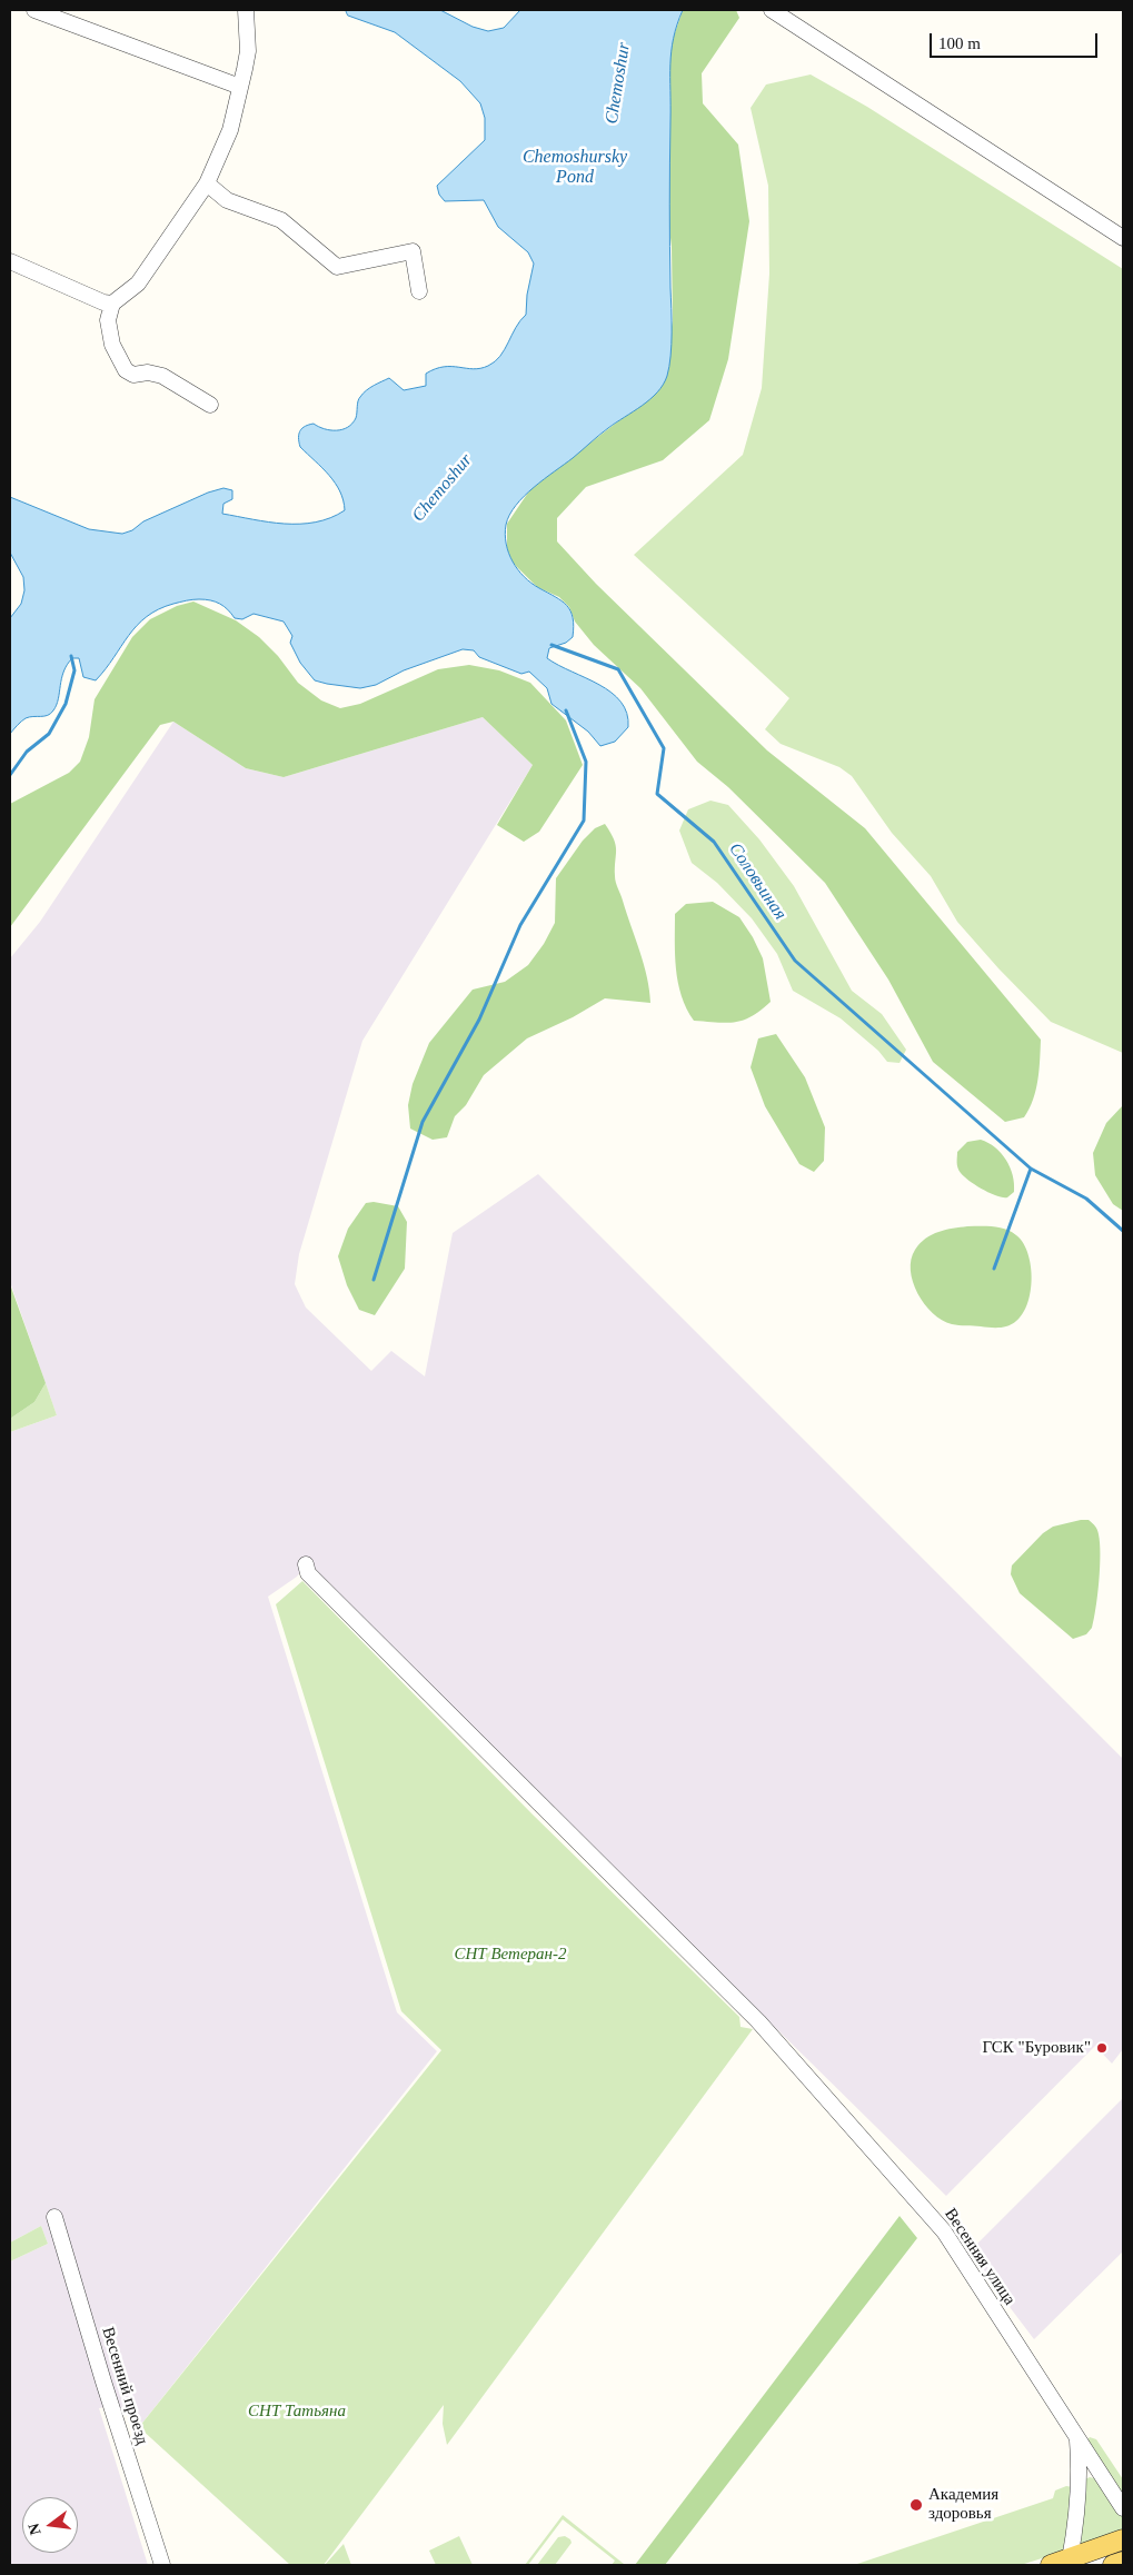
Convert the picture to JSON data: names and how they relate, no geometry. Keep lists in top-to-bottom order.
{
  "streets": {
    "street": ["Весенняя улица", "Весенний проезд"]
  },
  "water": ["Chemoshur", "Chemoshursky Pond", "Соловьиная"],
  "parks": ["СНТ Ветеран-2", "СНТ Татьяна"],
  "places": ["ГСК \"Буровик\"", "Академия здоровья"],
  "scale_bar": "100 m",
  "north": "left"
}
